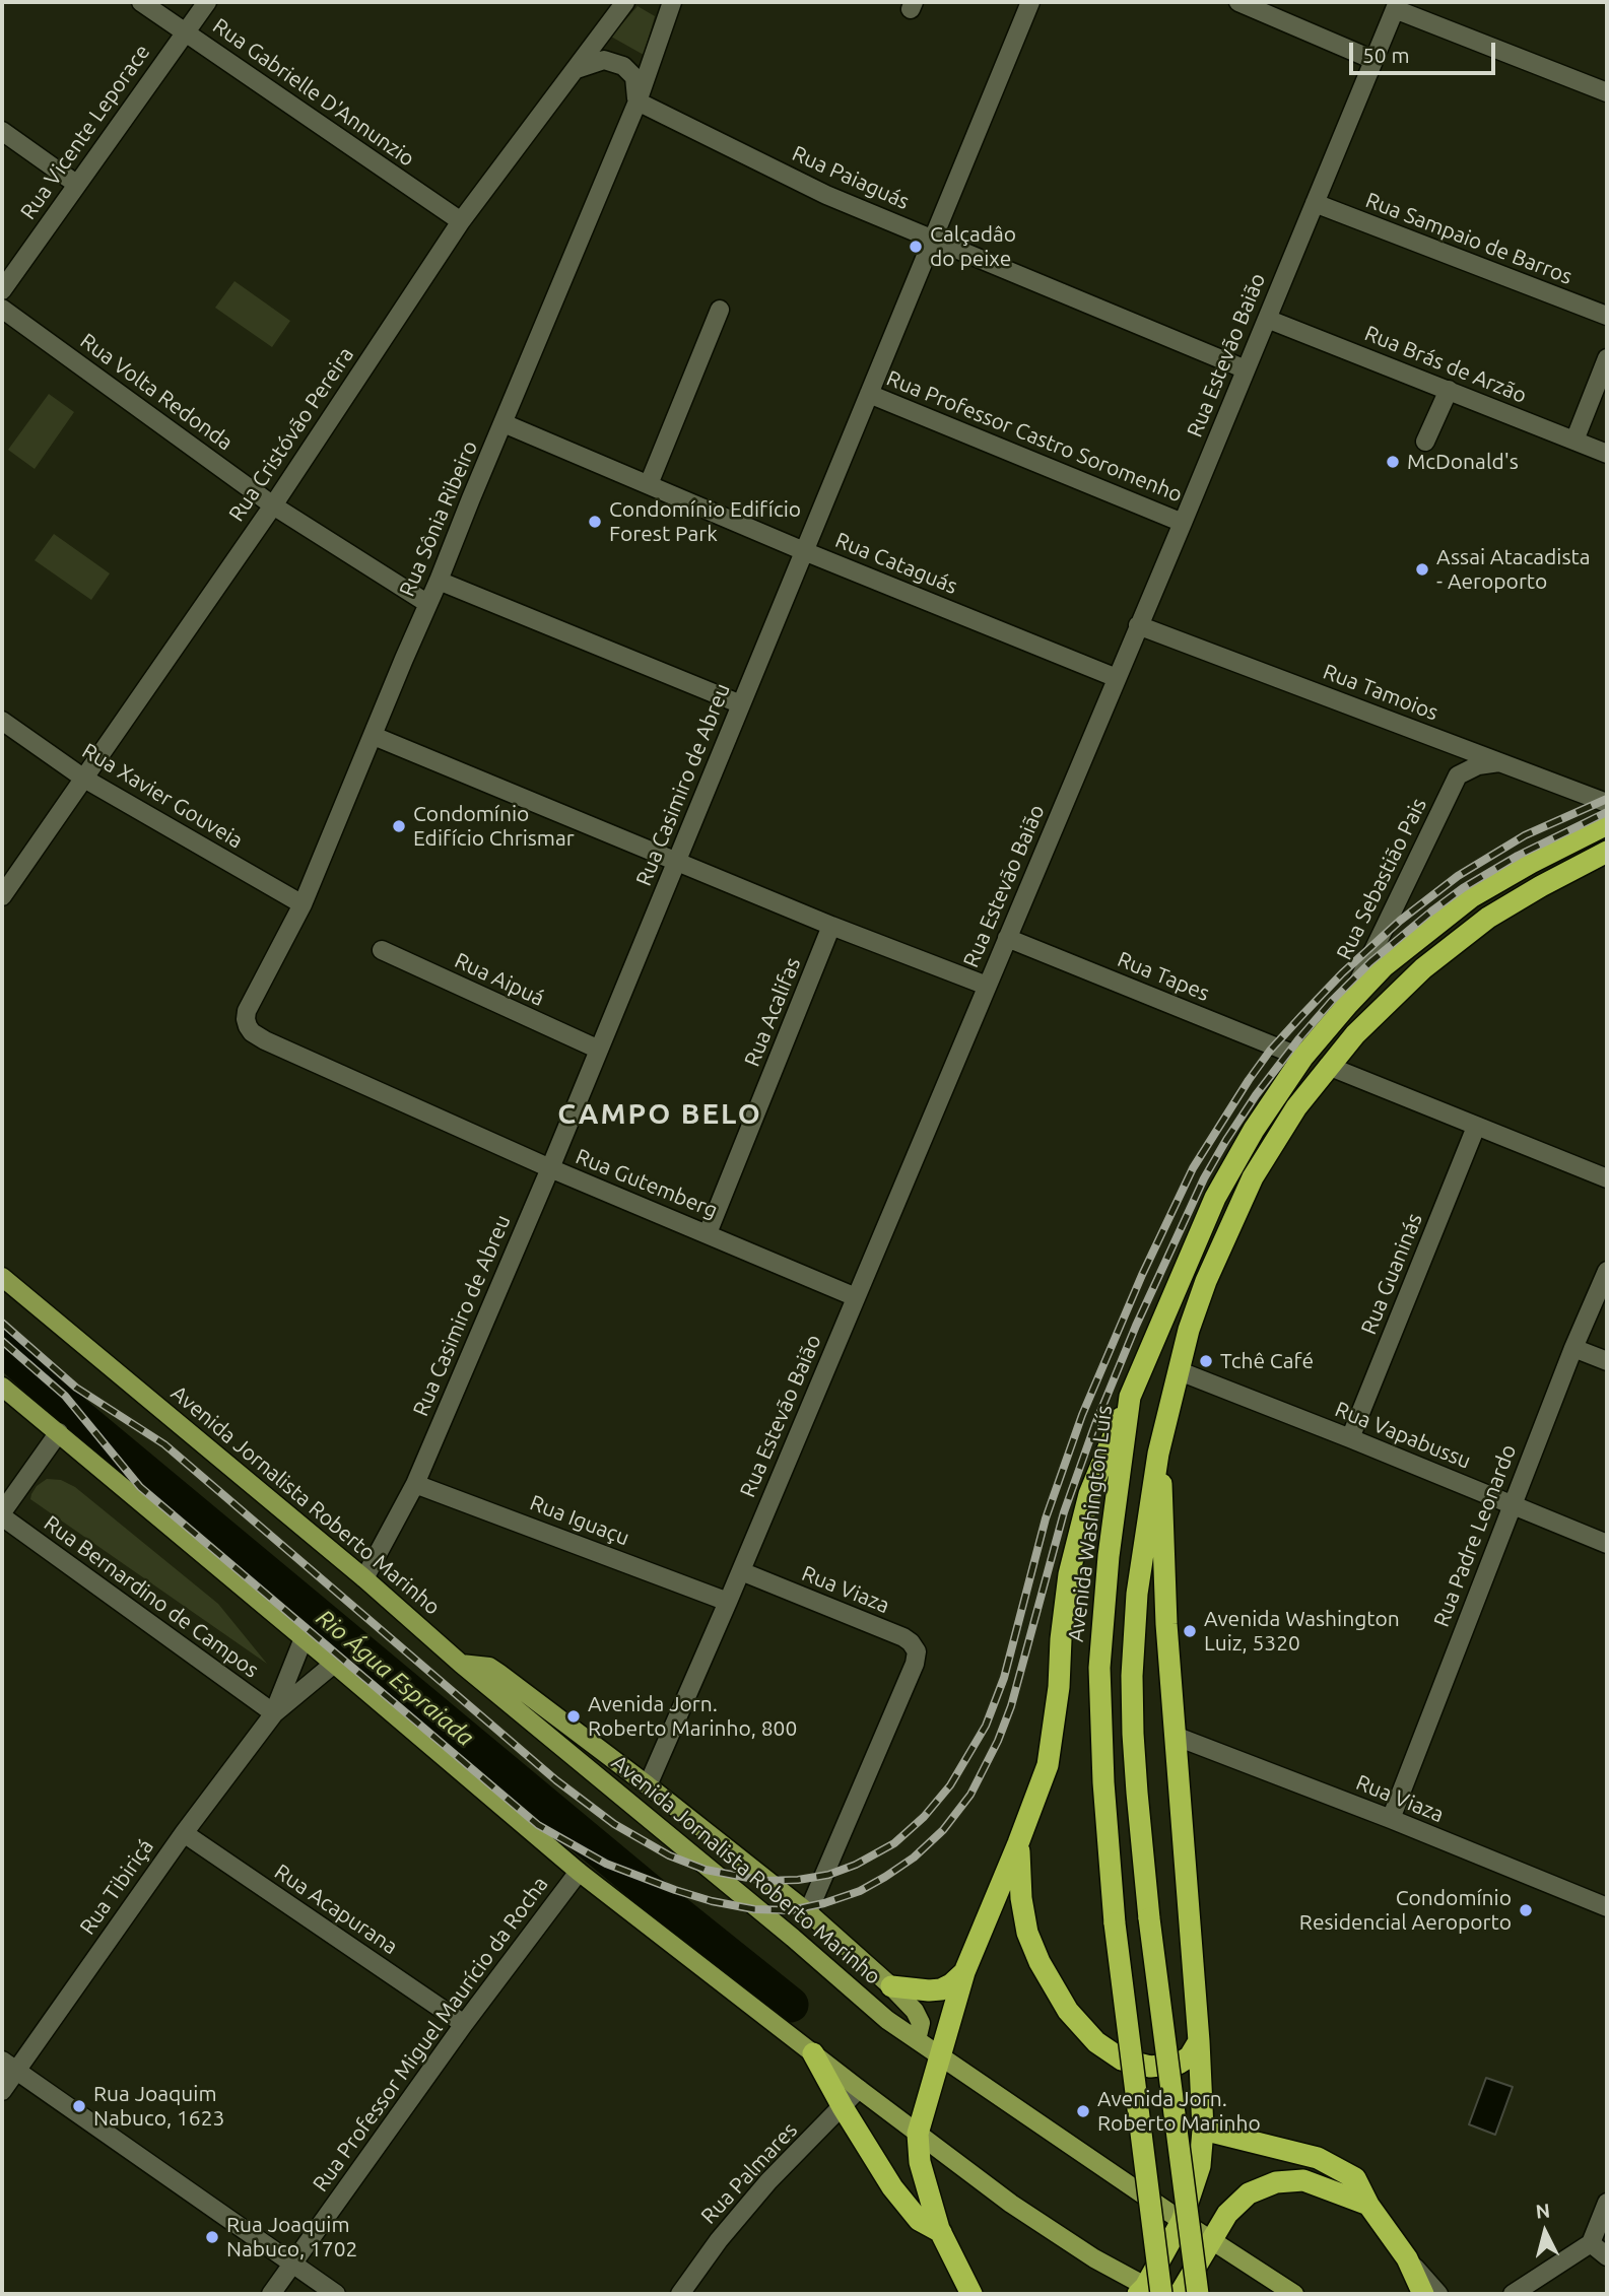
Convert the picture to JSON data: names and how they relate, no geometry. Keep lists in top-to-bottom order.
{
  "streets": {
    "highway": ["Avenida Washington Luís"],
    "main road": ["Avenida Jornalista Roberto Marinho"],
    "street": [
      "Rua Gabrielle D'Annunzio",
      "Rua Vicente Leporace",
      "Rua Paiaguás",
      "Rua Sampaio de Barros",
      "Rua Estevão Baião",
      "Rua Brás de Arzão",
      "Rua Volta Redonda",
      "Rua Cristóvão Pereira",
      "Rua Professor Castro Soromenho",
      "Rua Sônia Ribeiro",
      "Rua Cataguás",
      "Rua Tamoios",
      "Rua Casimiro de Abreu",
      "Rua Xavier Gouveia",
      "Rua Sebastião Pais",
      "Rua Tapes",
      "Rua Aipuá",
      "Rua Acalifas",
      "Rua Gutemberg",
      "Rua Guaninás",
      "Rua Vapabussu",
      "Rua Iguaçu",
      "Rua Padre Leonardo",
      "Rua Viaza",
      "Rua Bernardino de Campos",
      "Rua Tibiriçá",
      "Rua Acapurana",
      "Rua Professor Miguel Maurício da Rocha",
      "Rua Palmares"
    ]
  },
  "crossings": [
    ["Rua Gabrielle D'Annunzio", "Rua Vicente Leporace"],
    ["Rua Gabrielle D'Annunzio", "Rua Cristóvão Pereira"],
    ["Rua Paiaguás", "Rua Estevão Baião"],
    ["Rua Paiaguás", "Rua Sônia Ribeiro"],
    ["Rua Paiaguás", "Rua Casimiro de Abreu"],
    ["Rua Sampaio de Barros", "Rua Estevão Baião"],
    ["Rua Estevão Baião", "Rua Brás de Arzão"],
    ["Rua Estevão Baião", "Rua Professor Castro Soromenho"],
    ["Rua Estevão Baião", "Rua Cataguás"],
    ["Rua Estevão Baião", "Rua Tamoios"],
    ["Rua Estevão Baião", "Rua Tapes"],
    ["Rua Estevão Baião", "Rua Gutemberg"],
    ["Rua Estevão Baião", "Rua Iguaçu"],
    ["Rua Estevão Baião", "Rua Viaza"],
    ["Rua Volta Redonda", "Rua Cristóvão Pereira"],
    ["Rua Volta Redonda", "Rua Sônia Ribeiro"],
    ["Rua Cristóvão Pereira", "Rua Xavier Gouveia"],
    ["Rua Professor Castro Soromenho", "Rua Casimiro de Abreu"],
    ["Rua Sônia Ribeiro", "Rua Cataguás"],
    ["Rua Sônia Ribeiro", "Rua Xavier Gouveia"],
    ["Rua Sônia Ribeiro", "Rua Gutemberg"],
    ["Rua Cataguás", "Rua Casimiro de Abreu"],
    ["Rua Casimiro de Abreu", "Rua Aipuá"],
    ["Rua Casimiro de Abreu", "Rua Gutemberg"],
    ["Rua Casimiro de Abreu", "Avenida Jornalista Roberto Marinho"],
    ["Rua Casimiro de Abreu", "Rua Iguaçu"],
    ["Rua Sebastião Pais", "Avenida Washington Luís"],
    ["Rua Tapes", "Avenida Washington Luís"],
    ["Rua Acalifas", "Rua Gutemberg"],
    ["Rua Guaninás", "Rua Vapabussu"],
    ["Rua Vapabussu", "Rua Padre Leonardo"],
    ["Rua Padre Leonardo", "Rua Viaza"],
    ["Rua Bernardino de Campos", "Rua Tibiriçá"],
    ["Rua Tibiriçá", "Rua Acapurana"],
    ["Rua Acapurana", "Rua Professor Miguel Maurício da Rocha"]
  ],
  "districts": ["CAMPO BELO"],
  "water": ["Rio Água Espraiada"],
  "places": [
    "Calçadâo do peixe",
    "McDonald's",
    "Condomínio Edifício Forest Park",
    "Assai Atacadista - Aeroporto",
    "Condomínio Edifício Chrismar",
    "Tchê Café",
    "Avenida Washington Luiz, 5320",
    "Avenida Jorn. Roberto Marinho, 800",
    "Condomínio Residencial Aeroporto",
    "Rua Joaquim Nabuco, 1623",
    "Avenida Jorn. Roberto Marinho",
    "Rua Joaquim Nabuco, 1702"
  ],
  "scale_bar": "50 m",
  "north": "top"
}
